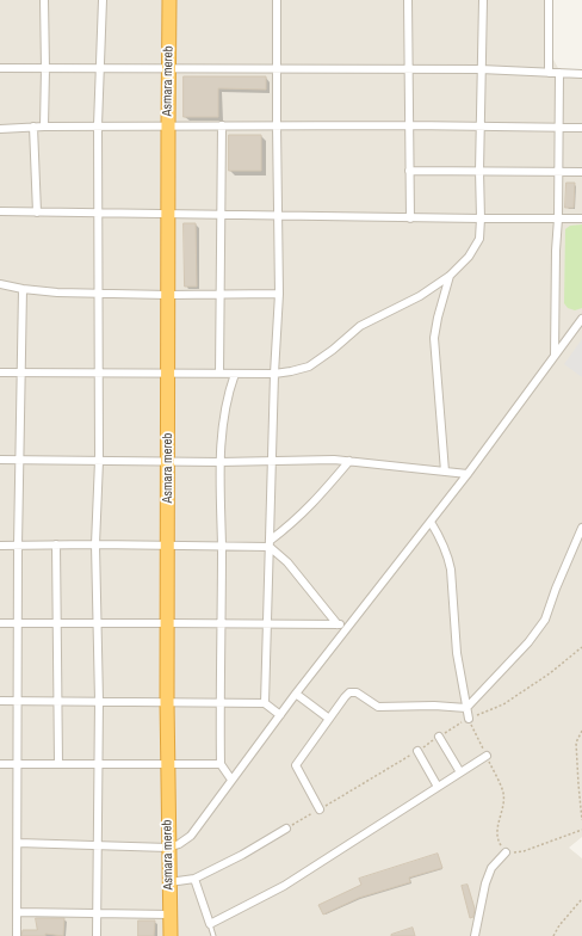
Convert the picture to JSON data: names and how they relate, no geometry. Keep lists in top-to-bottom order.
{
  "streets": {
    "highway": ["Asmara mereb"]
  }
}
